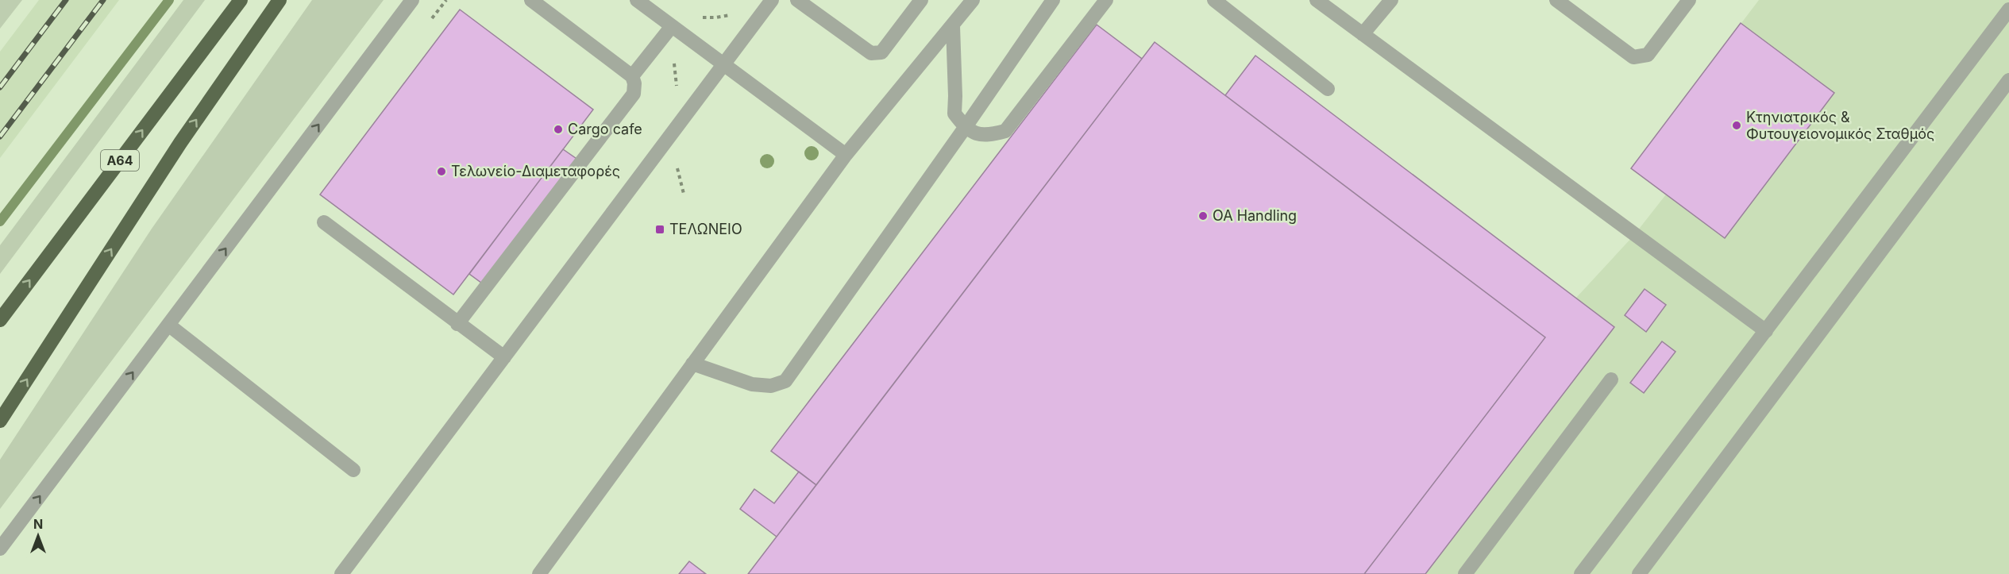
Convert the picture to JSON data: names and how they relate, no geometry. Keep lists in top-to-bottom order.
{
  "streets": {
    "highway": ["Α64"]
  },
  "places": {
    "other": [
      "Κτηνιατρικός & Φυτουγειονομικός Σταθμός",
      "Cargo cafe",
      "Τελωνείο-Διαμεταφορές",
      "OA Handling"
    ],
    "transit": ["ΤΕΛΩΝΕΙΟ"]
  },
  "north": "top"
}
